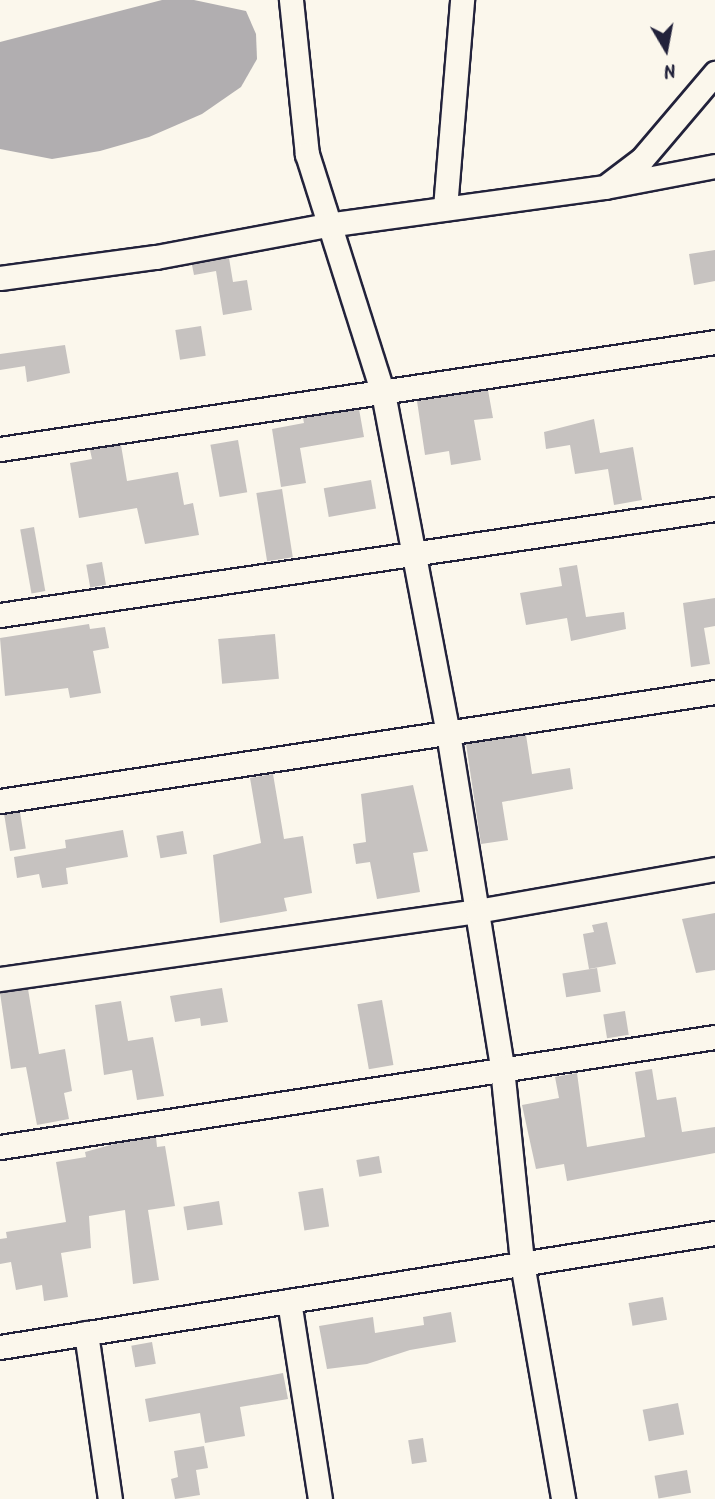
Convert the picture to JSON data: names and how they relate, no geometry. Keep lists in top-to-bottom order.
{
  "north": "bottom"
}
